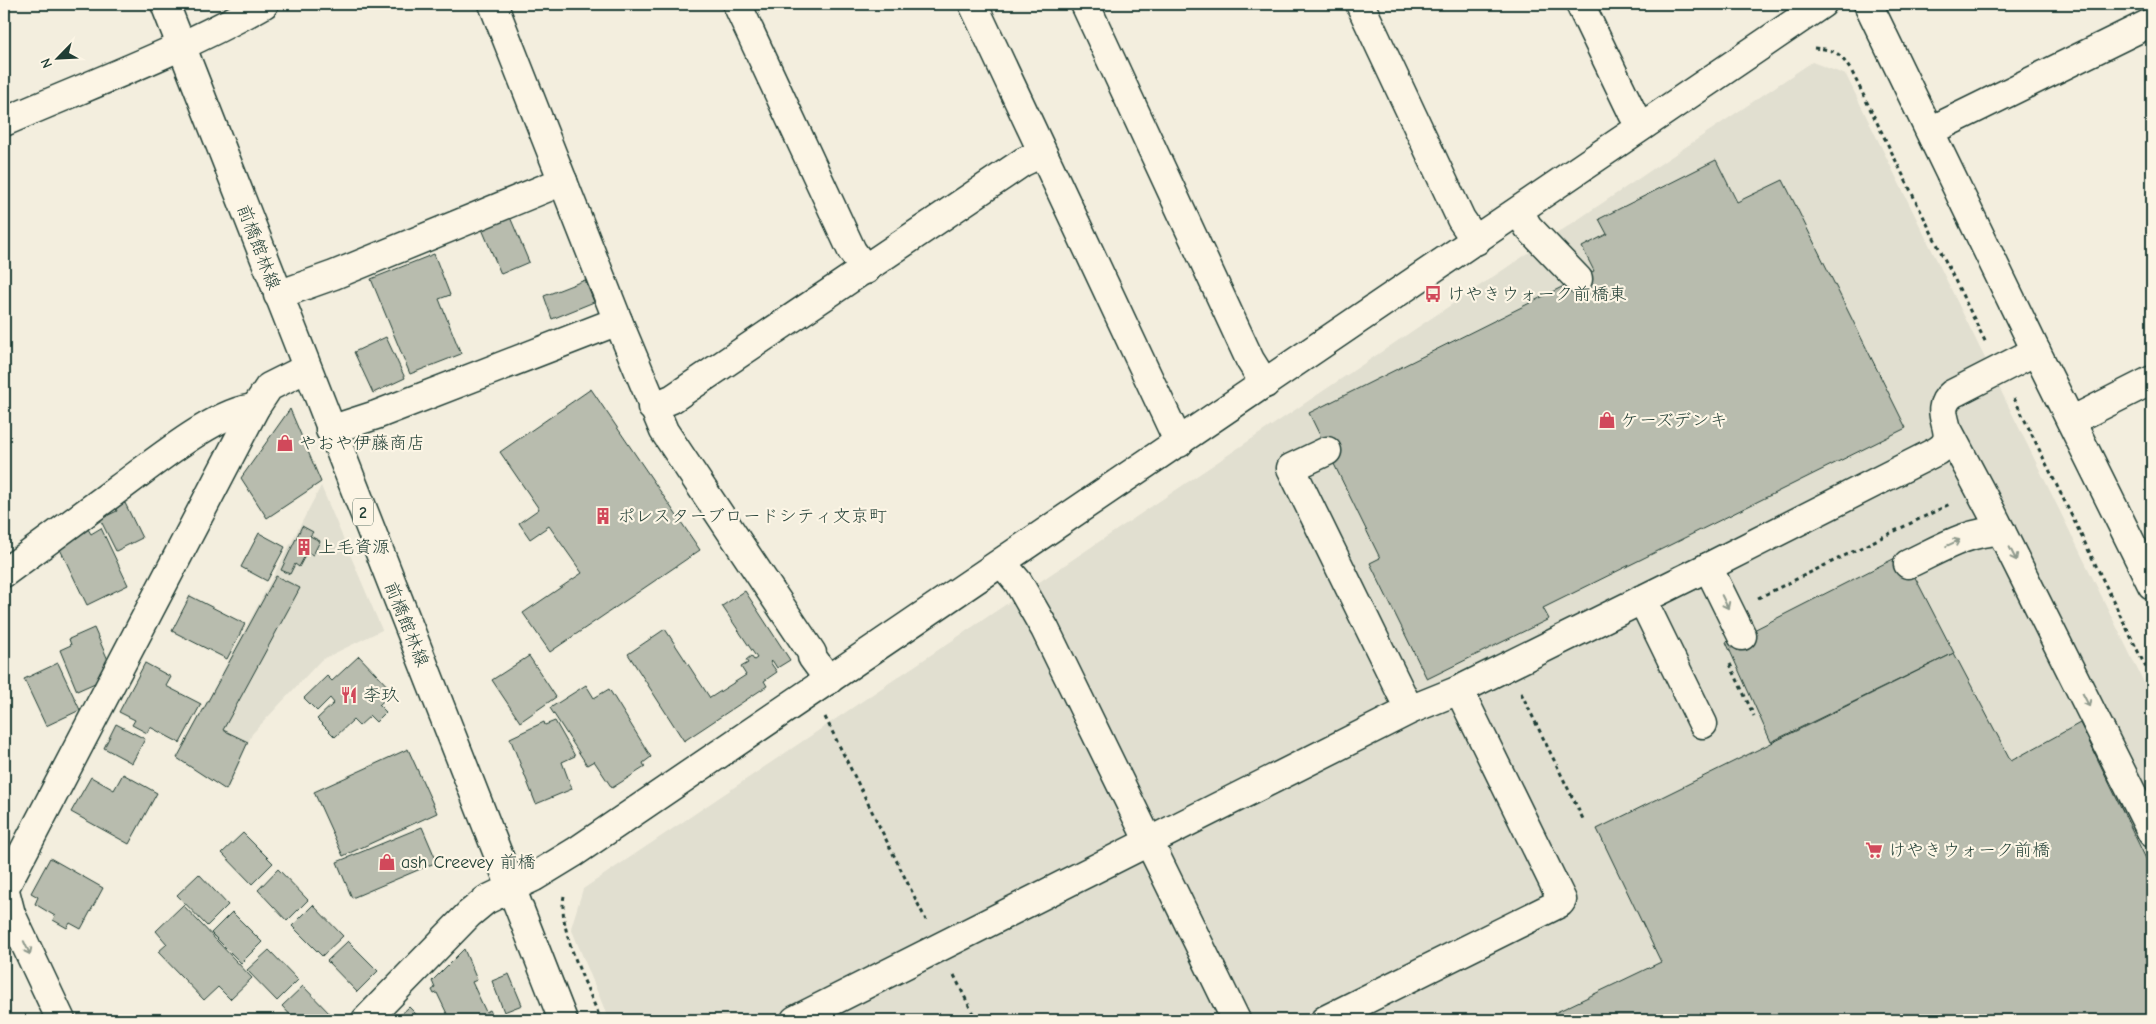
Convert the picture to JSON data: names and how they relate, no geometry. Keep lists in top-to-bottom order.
{
  "streets": {
    "street": ["前橋館林線", "2"]
  },
  "places": {
    "bus stop": ["けやきウォーク前橋東"],
    "shop": ["ケーズデンキ", "やおや伊藤商店", "ash Creevey 前橋"],
    "building": ["ポレスターブロードシティ文京町", "上毛資源"],
    "restaurant": ["李玖"],
    "supermarket": ["けやきウォーク前橋"]
  },
  "north": "bottom left"
}
